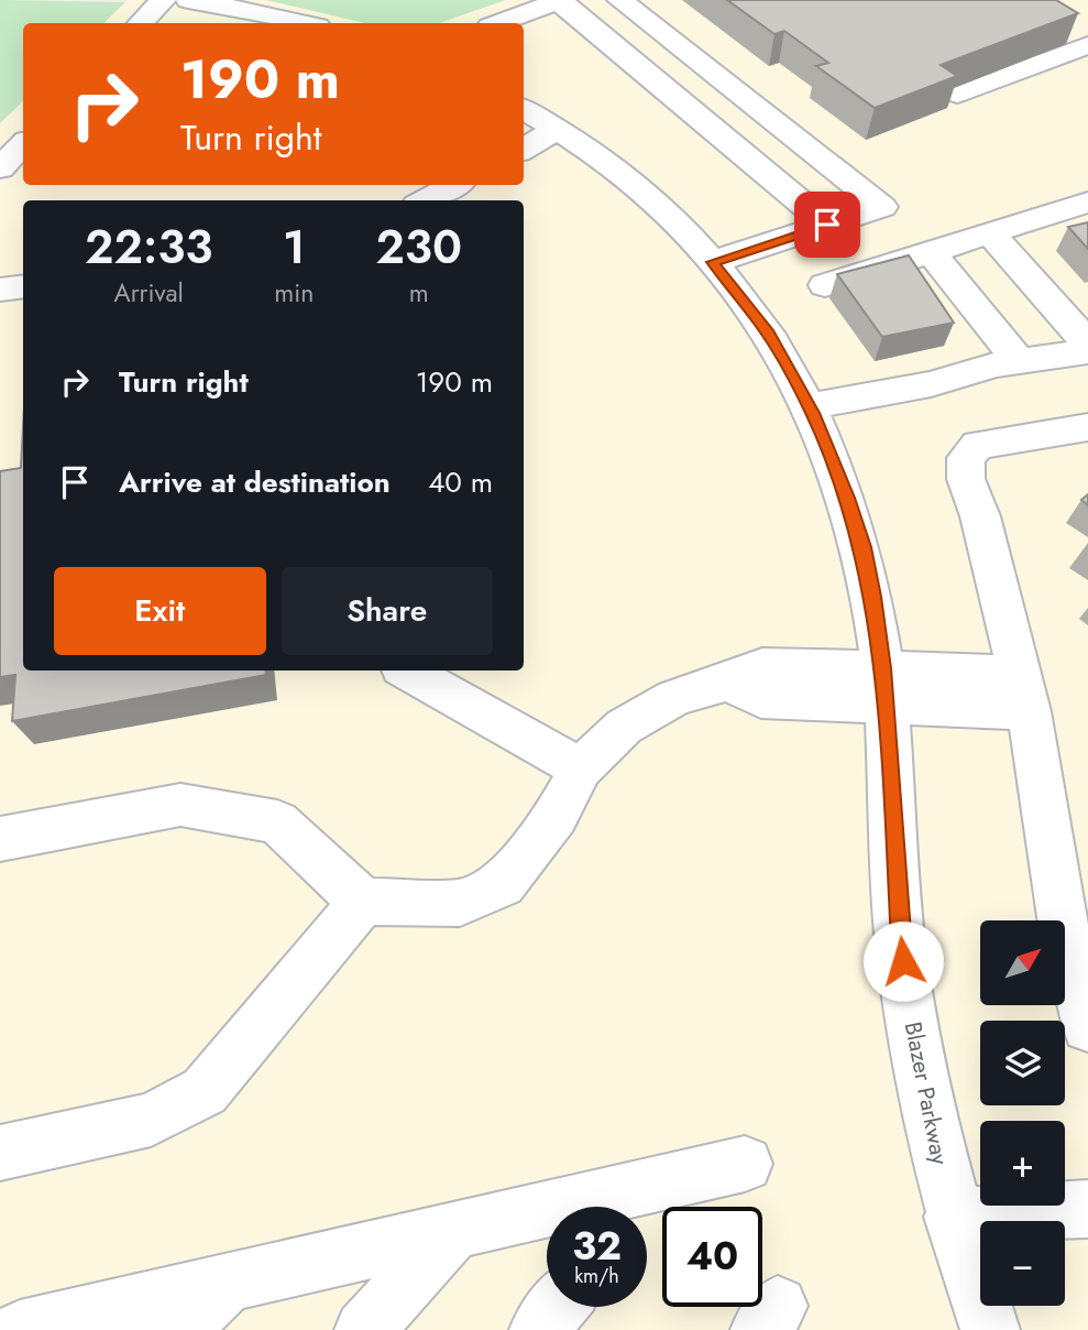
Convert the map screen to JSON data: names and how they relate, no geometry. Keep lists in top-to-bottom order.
{
  "streets": {
    "street": ["Blazer Parkway"]
  },
  "north": "top right",
  "page": {
    "turn": ["190 m", "Turn right"],
    "eta": [
      "22:33",
      "Arrival",
      "1",
      "min",
      "230",
      "m"
    ],
    "list": [
      {
        "name": "Turn right",
        "value": "190 m"
      },
      {
        "name": "Arrive at destination",
        "value": "40 m"
      }
    ],
    "buttons": ["Exit", "Share"],
    "map_buttons": ["+", "−"],
    "speed": "32 km/h",
    "limit": "40"
  }
}
